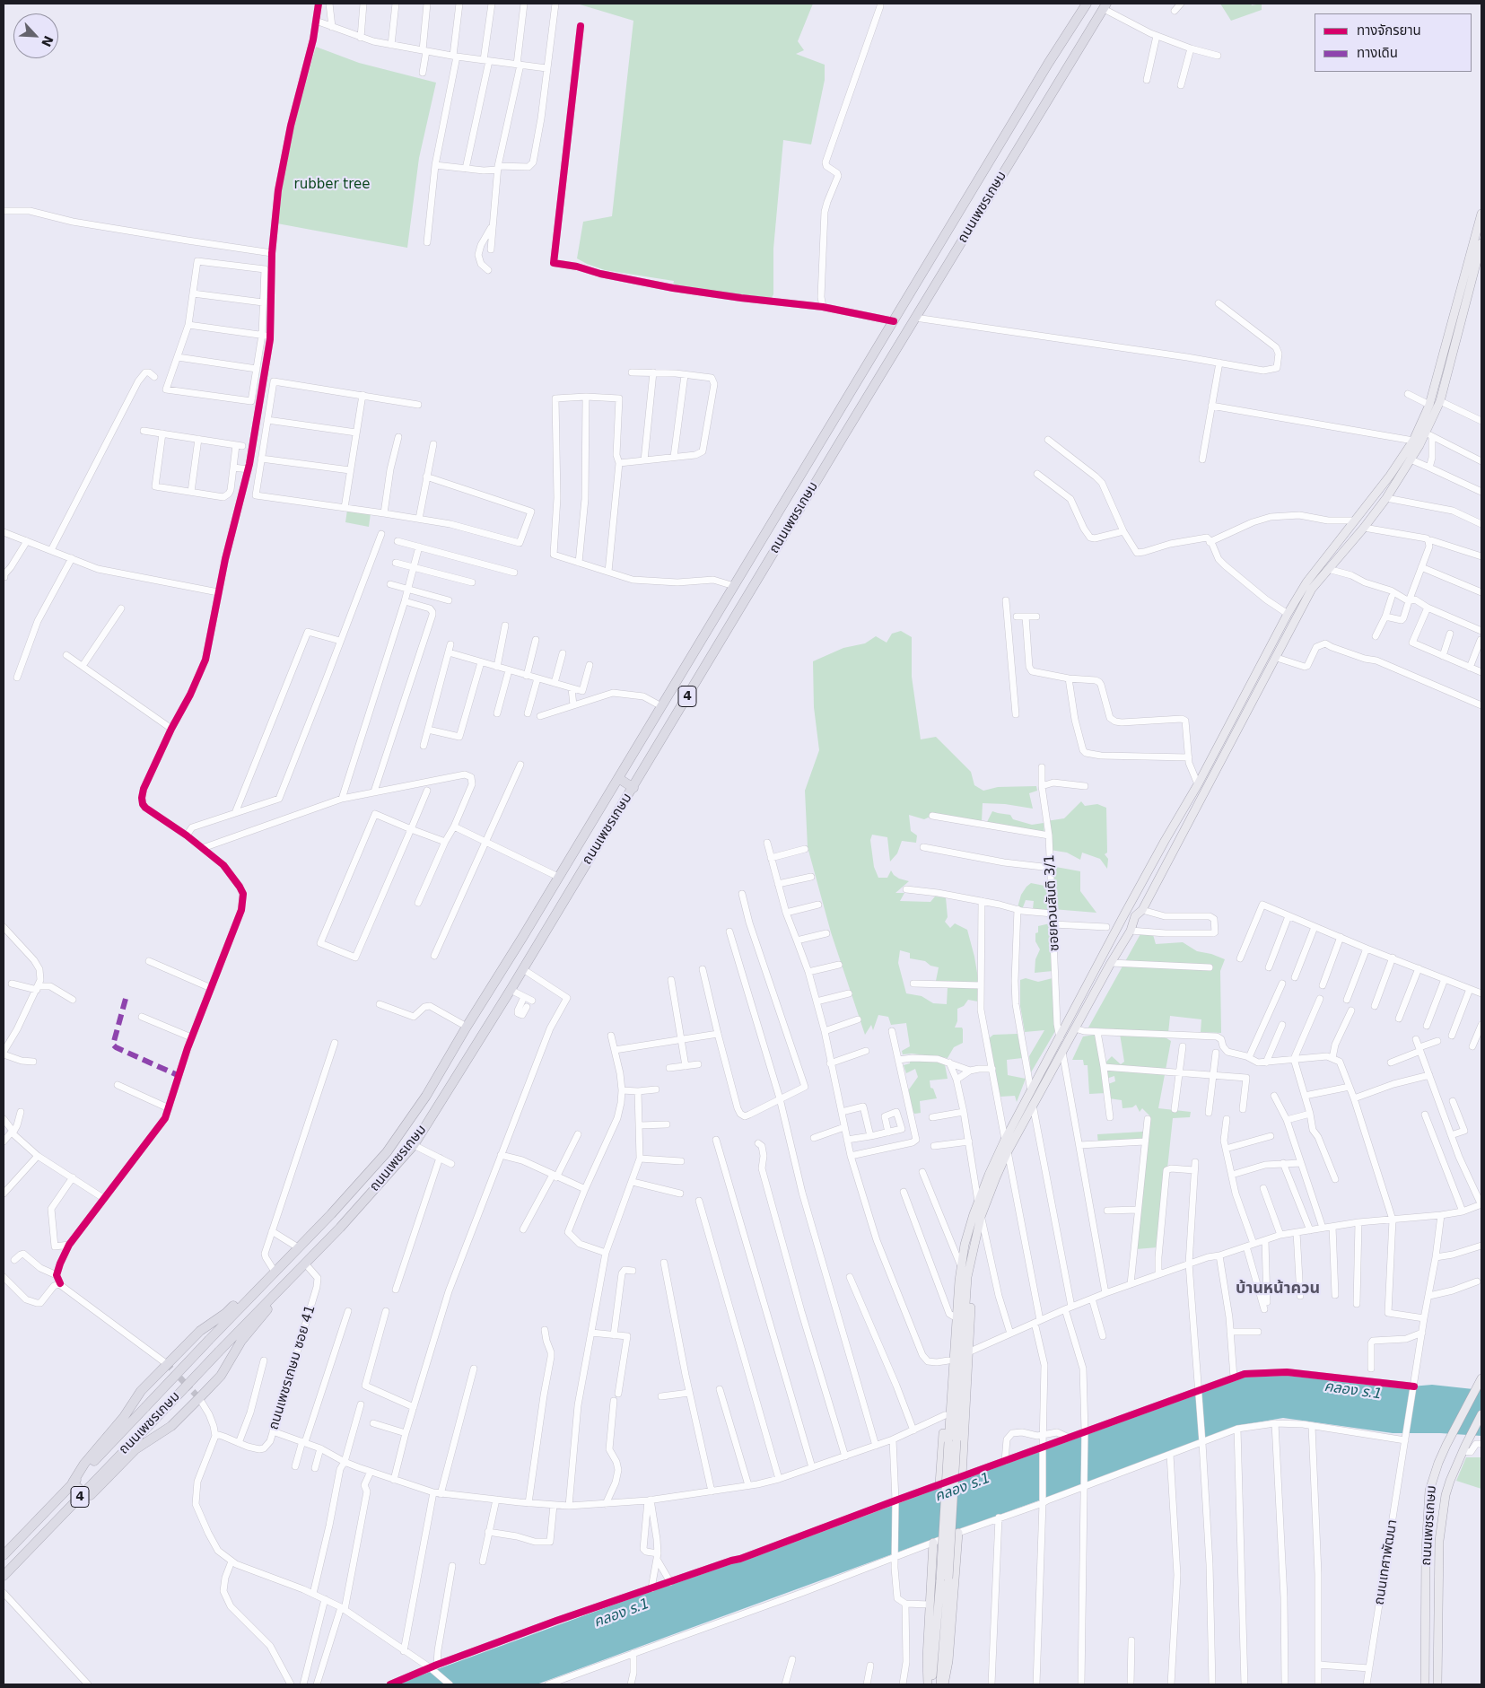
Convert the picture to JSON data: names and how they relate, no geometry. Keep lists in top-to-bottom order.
{
  "streets": {
    "highway": ["ถนนเพชรเกษม", "4"],
    "street": ["ซอยควนสันติ 3/1", "ถนนเพชรเกษม ซอย 41", "ถนนเทศาพัฒนา"]
  },
  "crossings": [
    ["ถนนเพชรเกษม", "ถนนเพชรเกษม ซอย 41"]
  ],
  "districts": ["บ้านหน้าควน"],
  "water": ["คลอง ร.1"],
  "parks": ["rubber tree"],
  "legend": ["ทางจักรยาน", "ทางเดิน"],
  "north": "bottom right"
}
